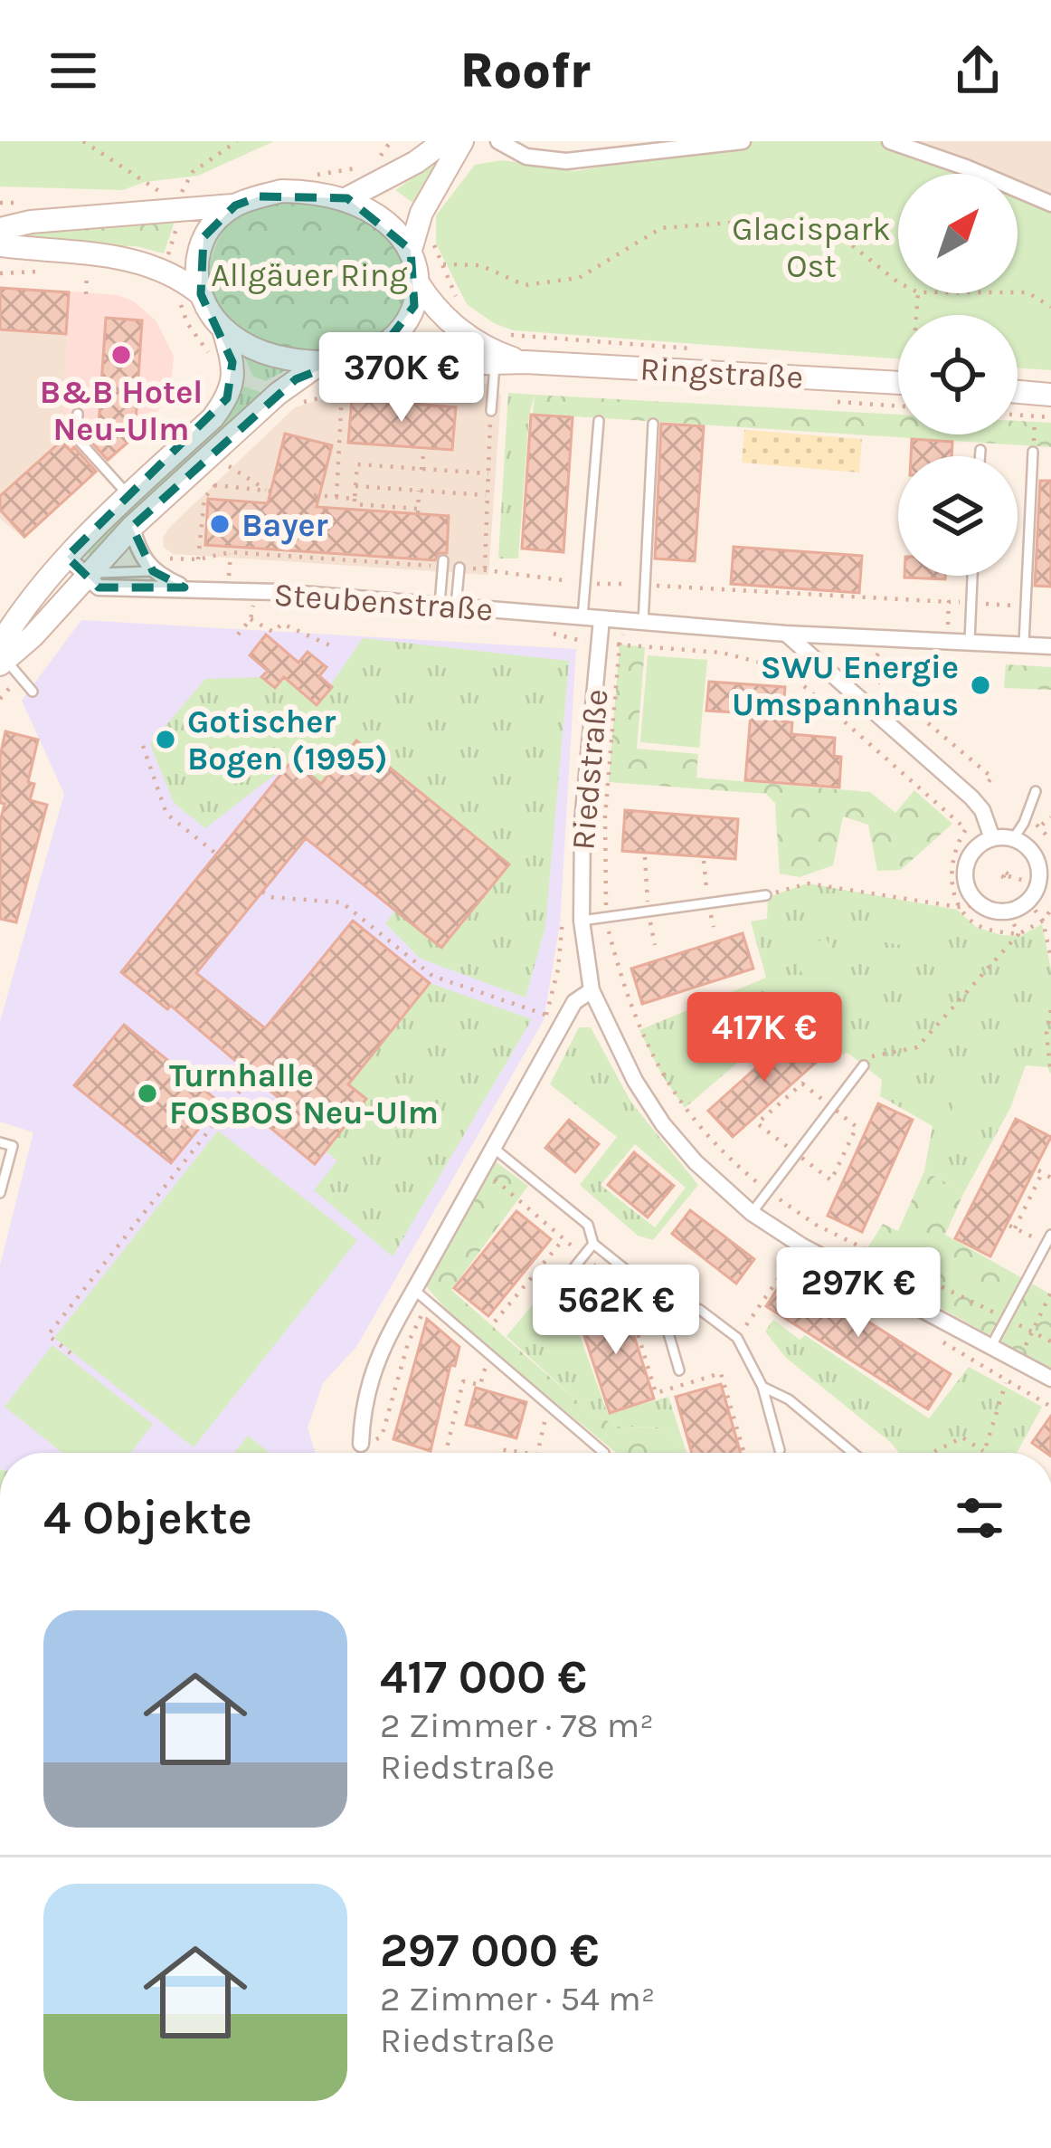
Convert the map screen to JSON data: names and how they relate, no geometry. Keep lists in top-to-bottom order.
{
  "streets": {
    "main road": ["Ringstraße"],
    "street": ["Steubenstraße", "Riedstraße"]
  },
  "crossings": [
    ["Steubenstraße", "Riedstraße"]
  ],
  "parks": ["Glacispark Ost", "Allgäuer Ring"],
  "places": [
    "B&B Hotel Neu-Ulm",
    "Bayer",
    "SWU Energie Umspannhaus",
    "Gotischer Bogen (1995)",
    "Turnhalle FOSBOS Neu-Ulm"
  ],
  "north": "top right",
  "page": {
    "header": "Roofr",
    "price": [
      "370K €",
      "417K €",
      "297K €",
      "562K €"
    ],
    "heading": "4 Objekte",
    "list": [
      {
        "name": "417 000 €",
        "note": "2 Zimmer · 78 m² · Riedstraße"
      },
      {
        "name": "297 000 €",
        "note": "2 Zimmer · 54 m² · Riedstraße"
      }
    ]
  }
}
